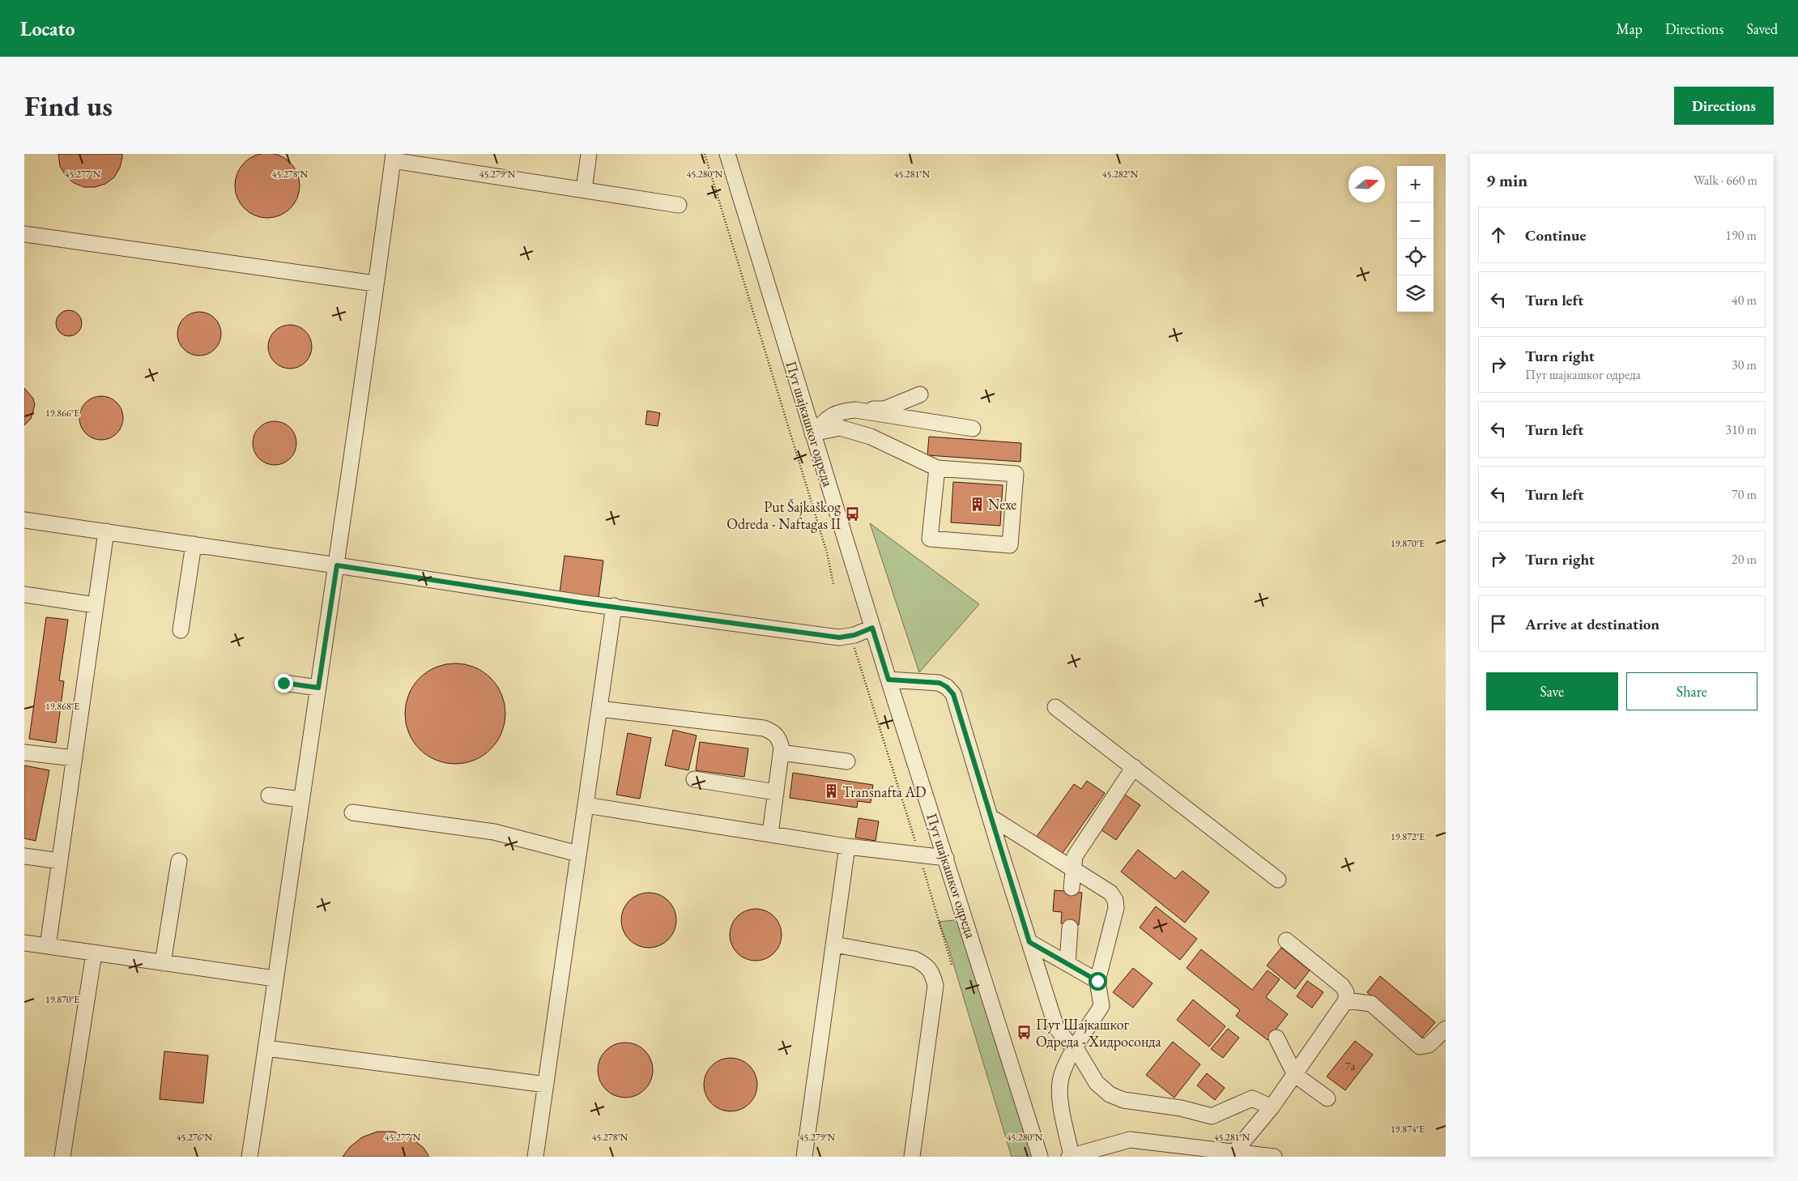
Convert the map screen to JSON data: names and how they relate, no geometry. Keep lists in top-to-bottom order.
{
  "streets": {
    "street": ["Пут шајкашког одреда"]
  },
  "places": {
    "building": ["Nexe", "Transnafta AD"],
    "bus stop": ["Put Šajkaškog Odreda - Naftagas II", "Пут Шајкашког Одреда - Хидросонда"]
  },
  "house_numbers": ["7a"],
  "north": "right",
  "page": {
    "header": "Locato",
    "nav": ["Map", "Directions", "Saved"],
    "buttons": [
      "Directions",
      ["Save", "Share"]
    ],
    "title": "Find us",
    "heading": ["9 min", "Walk · 660 m"],
    "map_buttons": ["+", "−"],
    "list": [
      ["Continue", "190 m"],
      ["Turn left", "40 m"],
      ["Turn right", "Пут шајкашког одреда", "30 m"],
      ["Turn left", "310 m"],
      ["Turn left", "70 m"],
      ["Turn right", "20 m"],
      "Arrive at destination"
    ]
  },
  "coordinates": [
    "45.277°N",
    "45.278°N",
    "45.279°N",
    "45.280°N",
    "45.281°N",
    "45.282°N",
    "19.866°E",
    "19.870°E",
    "19.868°E",
    "19.872°E",
    "19.874°E",
    "45.276°N"
  ]
}
